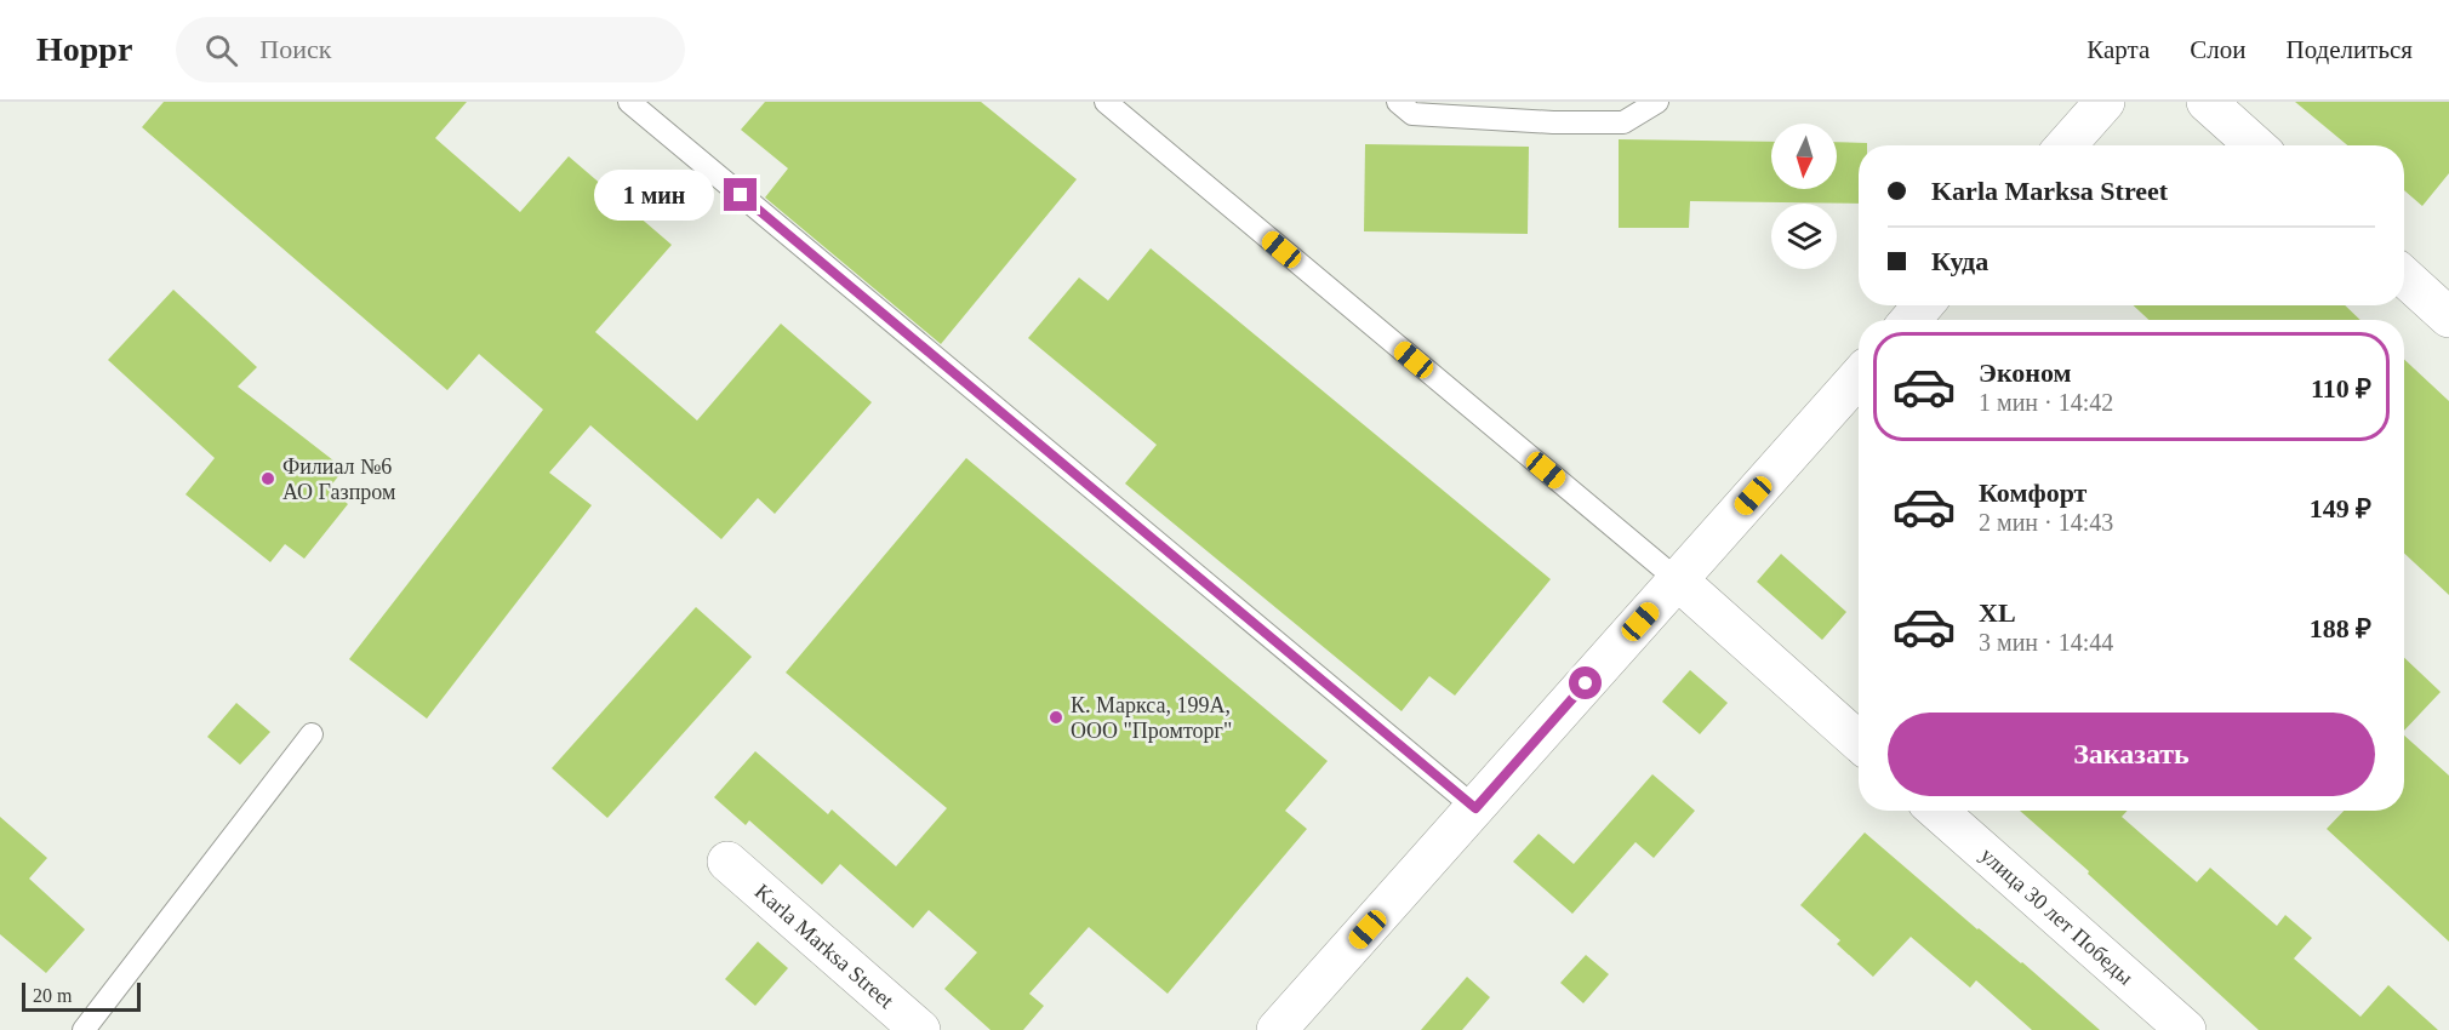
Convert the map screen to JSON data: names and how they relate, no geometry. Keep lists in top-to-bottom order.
{
  "streets": {
    "street": ["улица 30 лет Победы", "Karla Marksa Street"]
  },
  "places": ["Филиал №6 АО Газпром", "К. Маркса, 199А, ООО \"Промторг\""],
  "scale_bar": "20 m",
  "north": "bottom",
  "page": {
    "header": "Hoppr",
    "search": "Поиск",
    "nav": ["Карта", "Слои", "Поделиться"],
    "banner": ["Karla Marksa Street", "Куда"],
    "bubble": "1 мин",
    "list": [
      {
        "name": "Эконом",
        "note": "1 мин · 14:42",
        "value": "110 ₽"
      },
      {
        "name": "Комфорт",
        "note": "2 мин · 14:43",
        "value": "149 ₽"
      },
      {
        "name": "XL",
        "note": "3 мин · 14:44",
        "value": "188 ₽"
      }
    ],
    "buttons": "Заказать",
    "scale": "20 m"
  }
}
